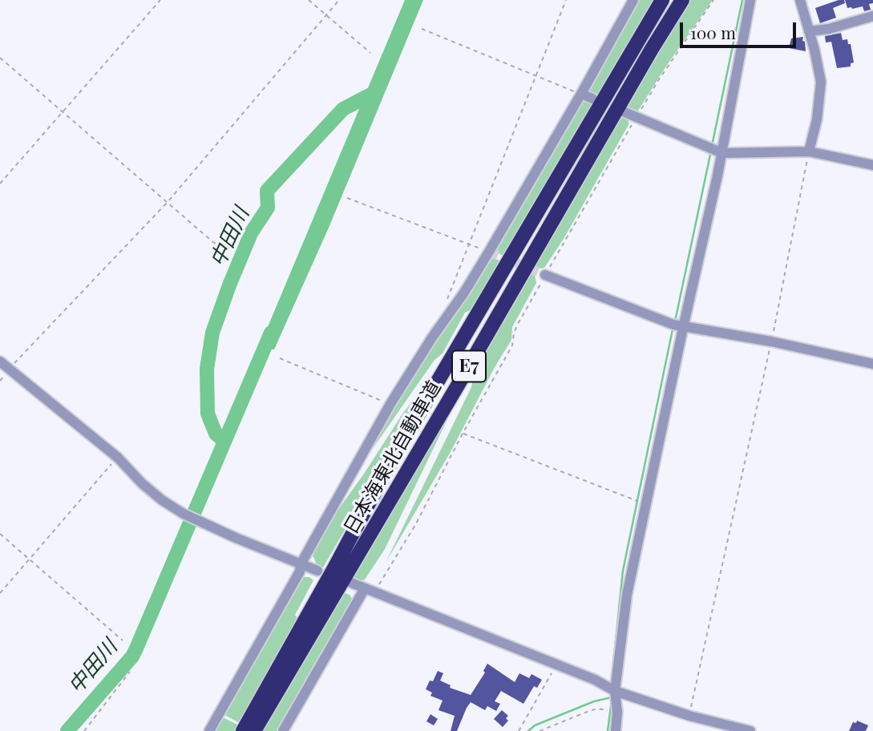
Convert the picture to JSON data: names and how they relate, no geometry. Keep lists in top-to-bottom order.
{
  "streets": {
    "highway": ["E7", "日本海東北自動車道"]
  },
  "water": ["中田川"],
  "scale_bar": "100 m"
}
